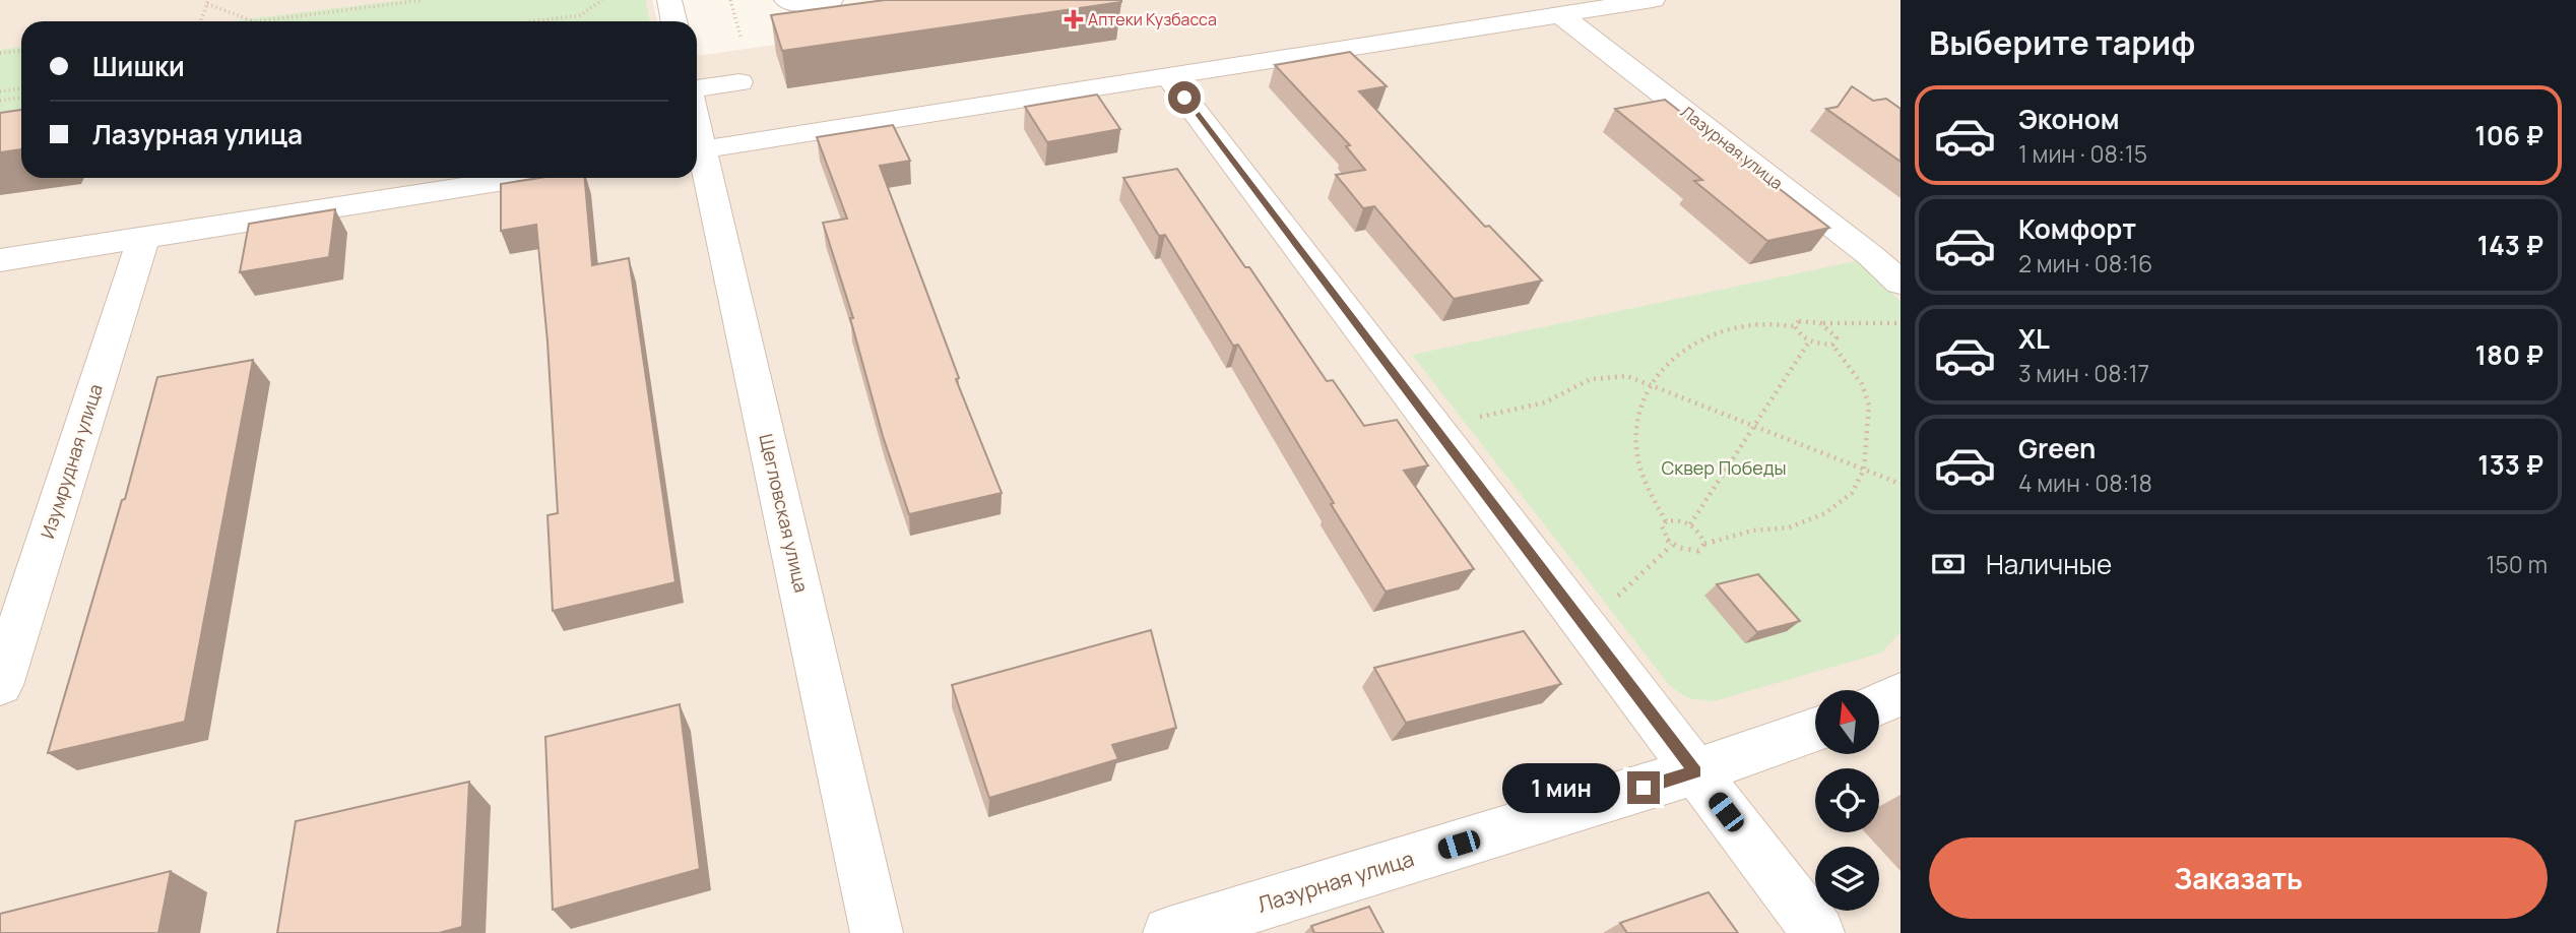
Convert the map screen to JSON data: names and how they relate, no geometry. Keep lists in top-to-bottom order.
{
  "streets": {
    "street": ["Лазурная улица", "Изумрудная улица", "Щегловская улица"]
  },
  "parks": ["Сквер Победы"],
  "places": {
    "health": ["Аптеки Кузбасса"]
  },
  "north": "top",
  "page": {
    "heading": "Выберите тариф",
    "banner": ["Шишки", "Лазурная улица"],
    "list": [
      {
        "name": "Эконом",
        "note": "1 мин · 08:15",
        "value": "106 ₽"
      },
      {
        "name": "Комфорт",
        "note": "2 мин · 08:16",
        "value": "143 ₽"
      },
      {
        "name": "XL",
        "note": "3 мин · 08:17",
        "value": "180 ₽"
      },
      {
        "name": "Green",
        "note": "4 мин · 08:18",
        "value": "133 ₽"
      }
    ],
    "pay": ["Наличные", "150 m"],
    "bubble": "1 мин",
    "buttons": "Заказать"
  }
}
